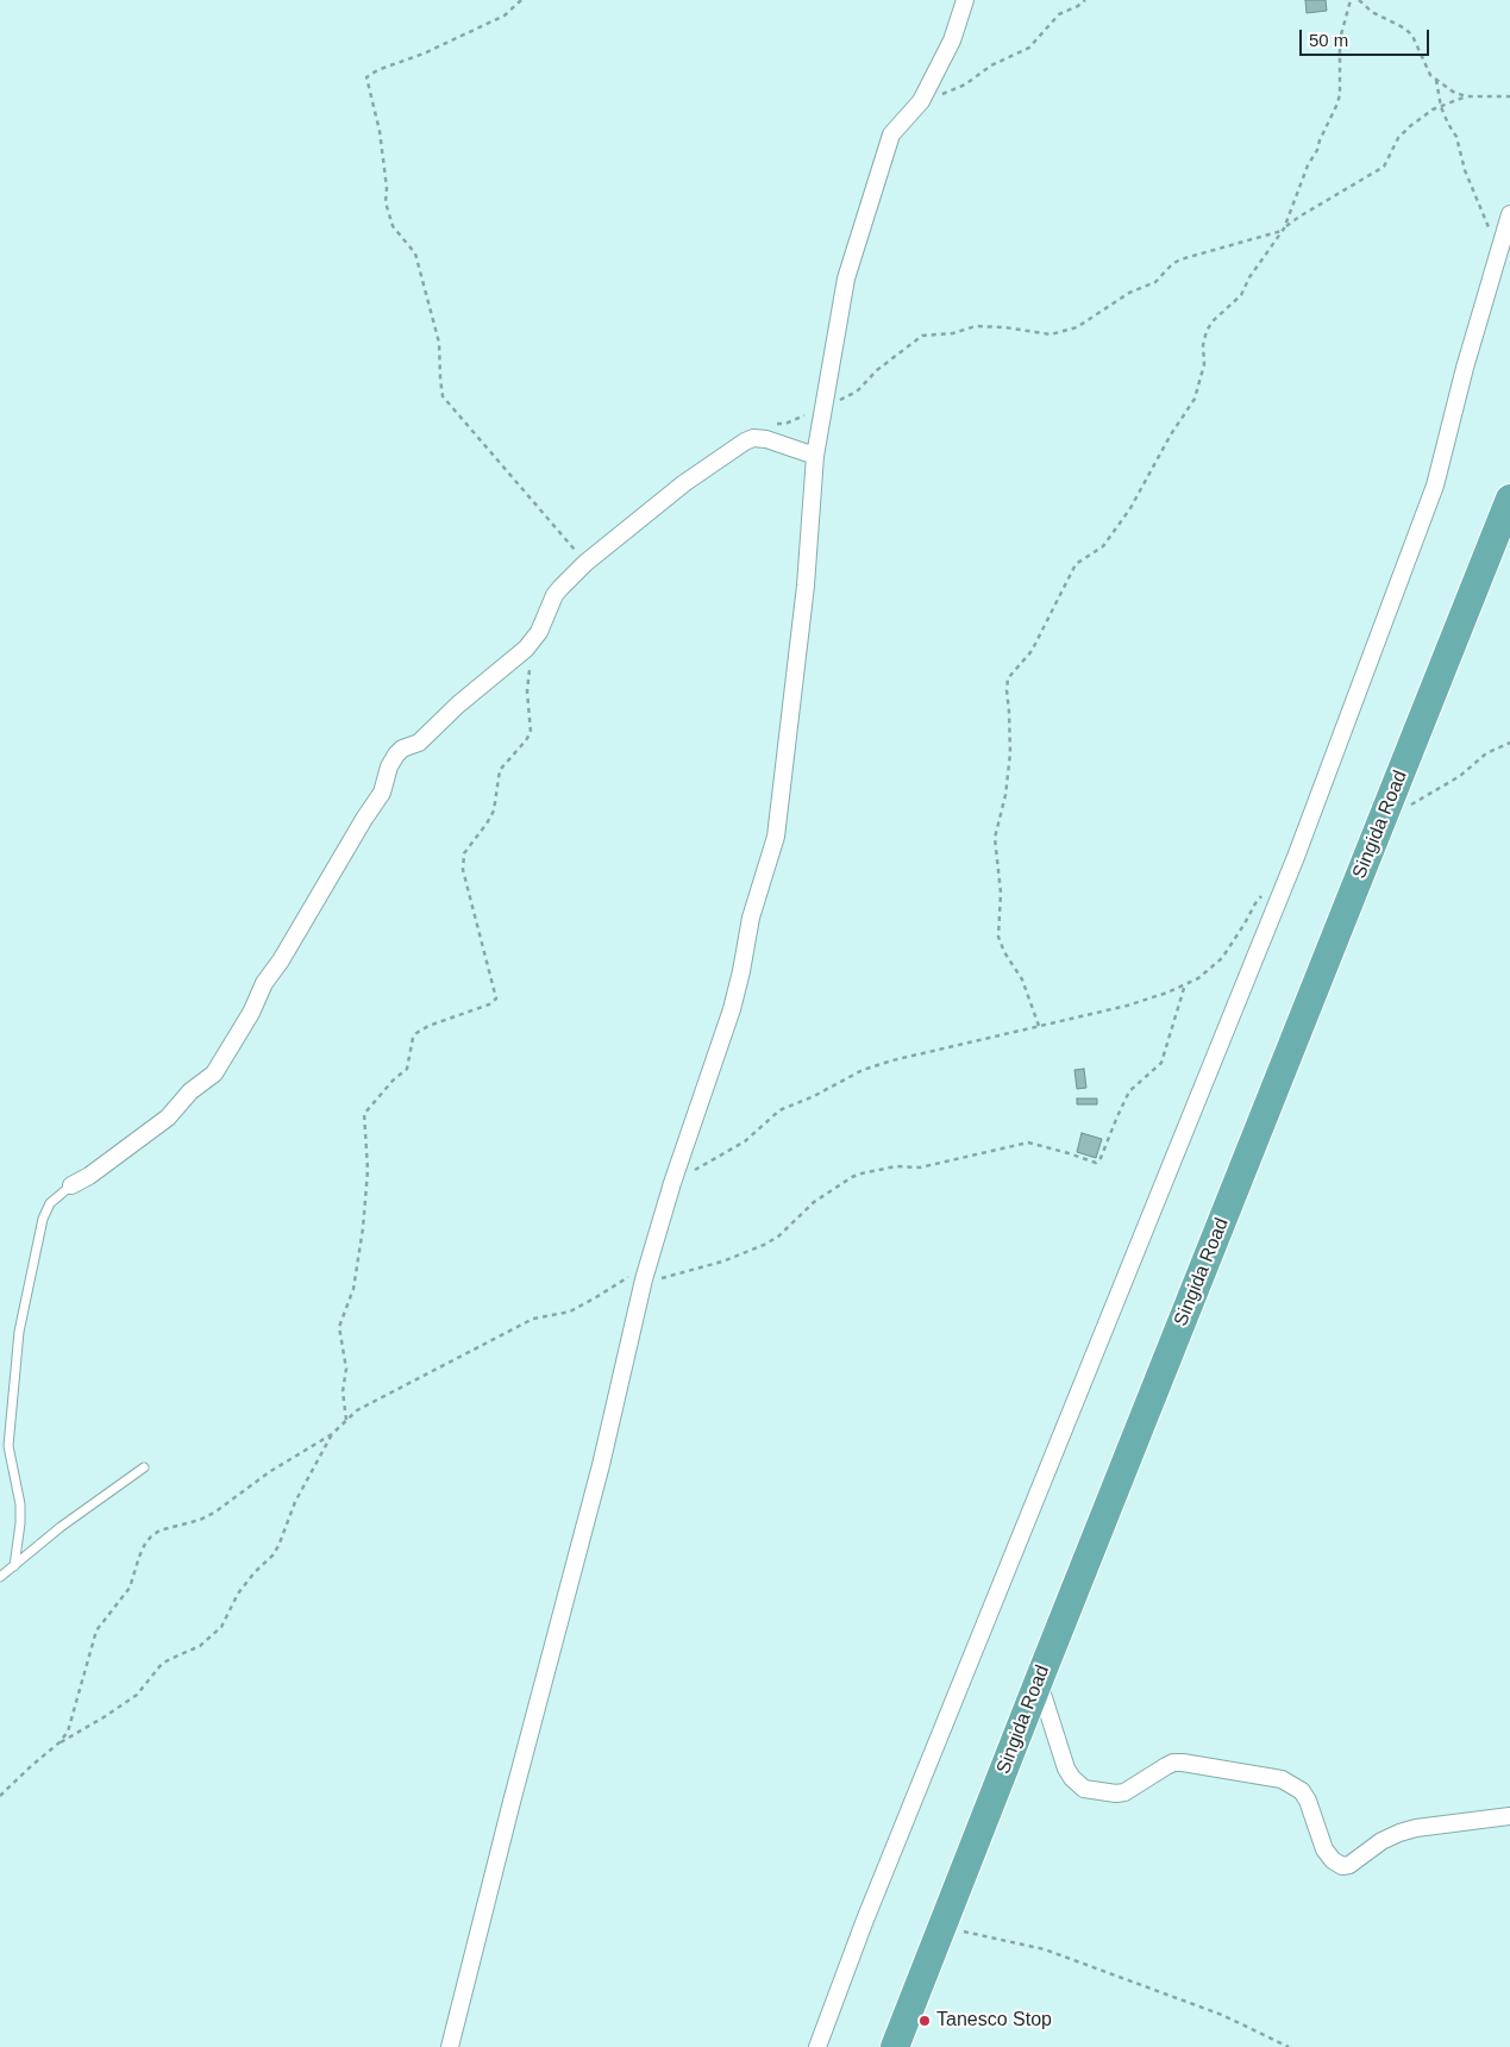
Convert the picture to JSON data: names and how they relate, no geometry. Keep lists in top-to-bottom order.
{
  "streets": {
    "highway": ["Singida Road"]
  },
  "places": ["Tanesco Stop"],
  "scale_bar": "50 m"
}
